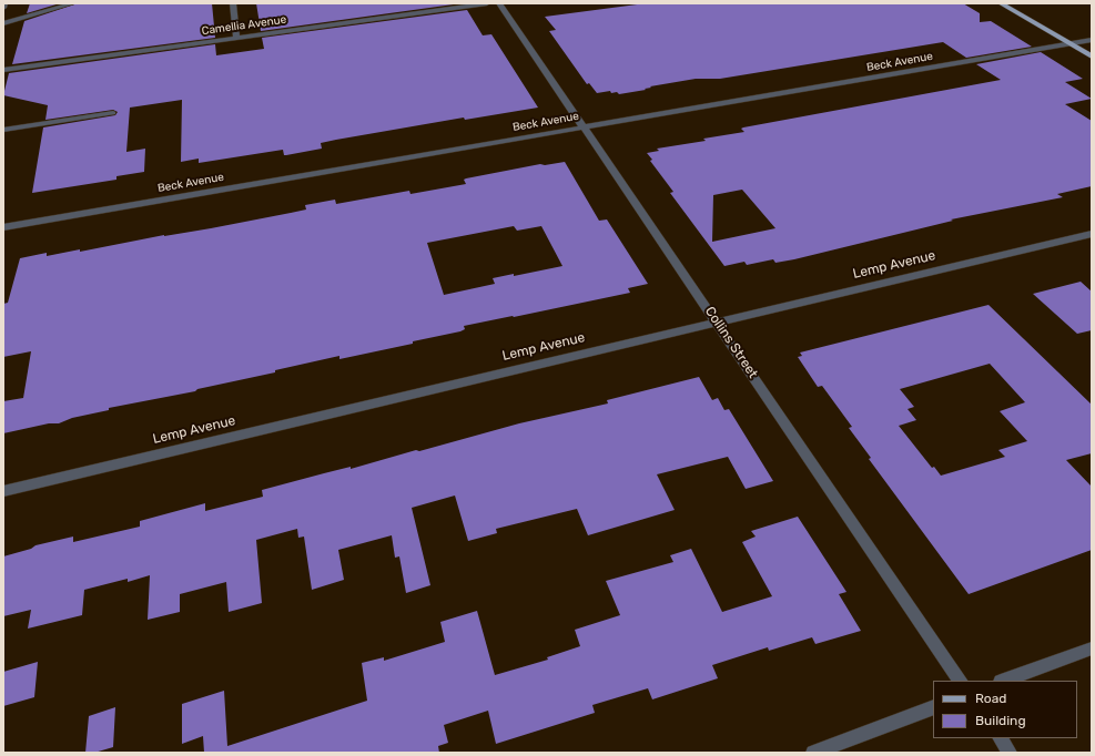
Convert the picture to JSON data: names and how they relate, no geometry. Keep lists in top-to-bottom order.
{
  "streets": {
    "street": [
      "Camellia Avenue",
      "Beck Avenue",
      "Lemp Avenue",
      "Collins Street"
    ]
  },
  "crossings": [
    ["Beck Avenue", "Collins Street"],
    ["Lemp Avenue", "Collins Street"]
  ],
  "legend": ["Road", "Building"]
}
